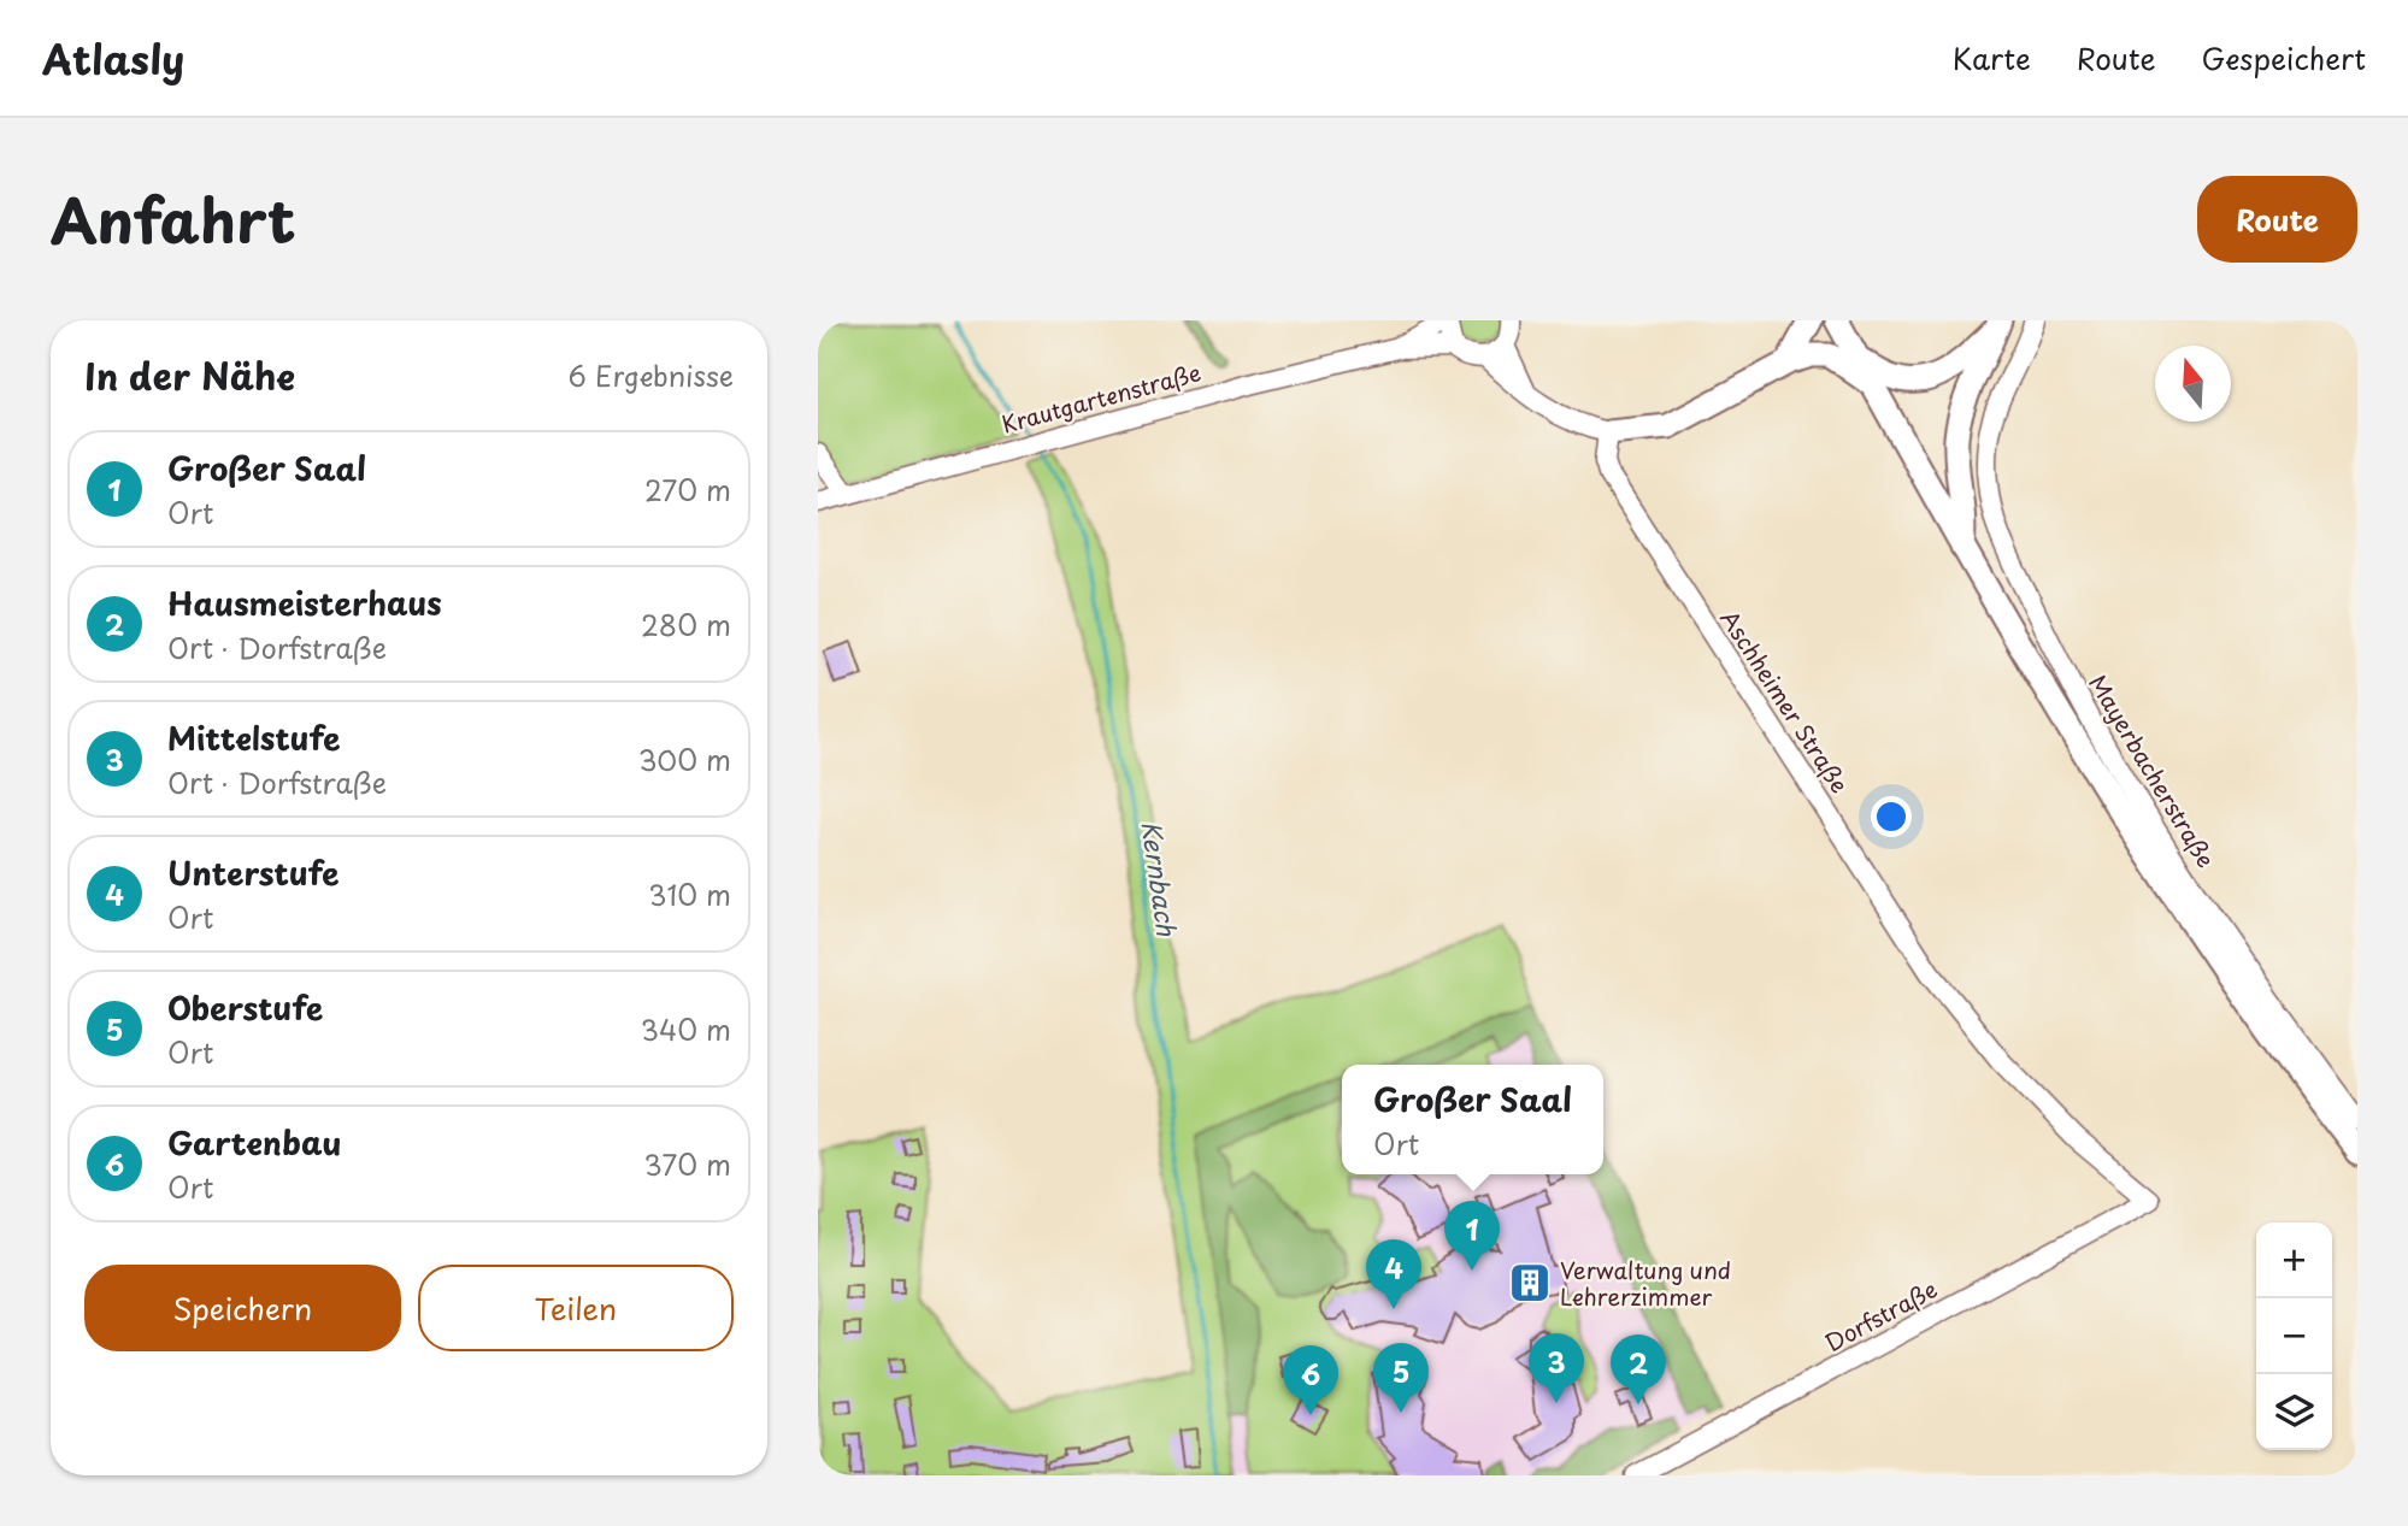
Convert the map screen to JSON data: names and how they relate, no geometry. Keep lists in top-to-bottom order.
{
  "streets": {
    "street": [
      "Krautgartenstraße",
      "Aschheimer Straße",
      "Mayerbacherstraße",
      "Dorfstraße"
    ]
  },
  "crossings": [
    ["Aschheimer Straße", "Dorfstraße"]
  ],
  "water": ["Kernbach"],
  "places": {
    "building": ["Verwaltung und Lehrerzimmer"]
  },
  "north": "top",
  "page": {
    "header": "Atlasly",
    "nav": ["Karte", "Route", "Gespeichert"],
    "title": "Anfahrt",
    "buttons": [
      "Route",
      ["Speichern", "Teilen"]
    ],
    "heading": ["In der Nähe", "6 Ergebnisse"],
    "list": [
      {
        "mark": "1",
        "name": "Großer Saal",
        "note": "Ort",
        "value": "270 m"
      },
      {
        "mark": "2",
        "name": "Hausmeisterhaus",
        "note": "Ort · Dorfstraße",
        "value": "280 m"
      },
      {
        "mark": "3",
        "name": "Mittelstufe",
        "note": "Ort · Dorfstraße",
        "value": "300 m"
      },
      {
        "mark": "4",
        "name": "Unterstufe",
        "note": "Ort",
        "value": "310 m"
      },
      {
        "mark": "5",
        "name": "Oberstufe",
        "note": "Ort",
        "value": "340 m"
      },
      {
        "mark": "6",
        "name": "Gartenbau",
        "note": "Ort",
        "value": "370 m"
      }
    ],
    "popup": ["Großer Saal", "Ort"],
    "pins": [
      "1",
      "4",
      "3",
      "2",
      "5",
      "6"
    ],
    "map_buttons": ["+", "−"]
  }
}
